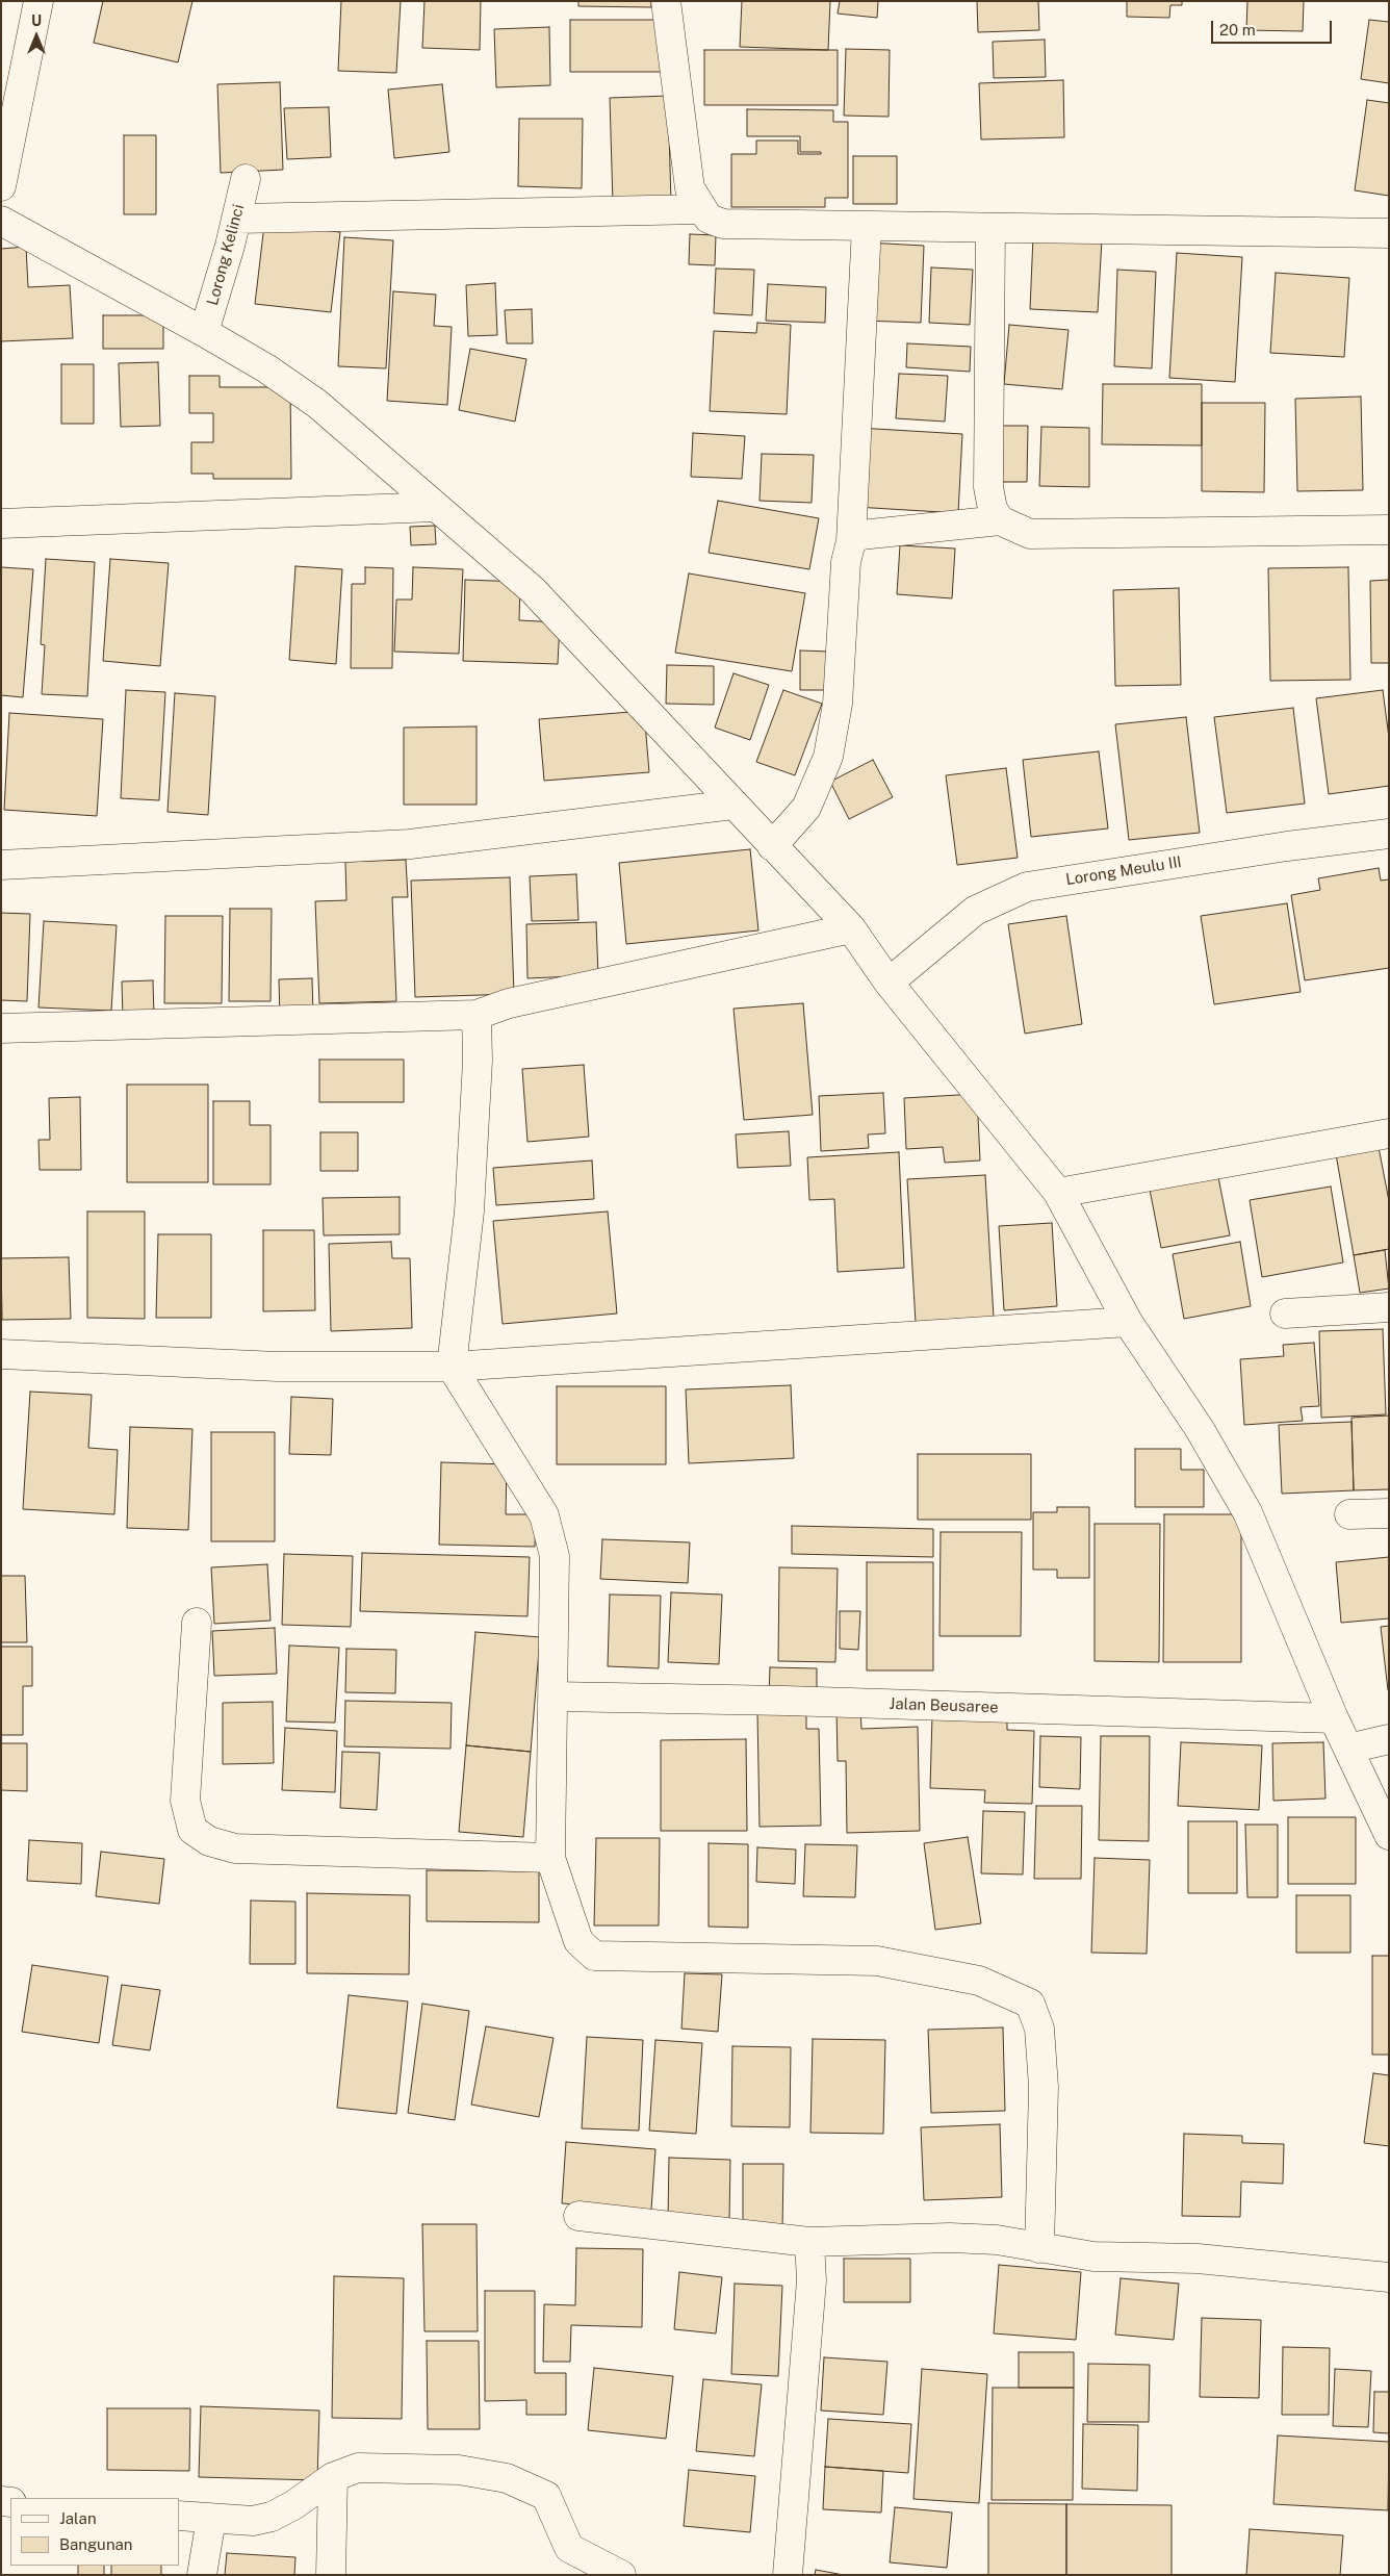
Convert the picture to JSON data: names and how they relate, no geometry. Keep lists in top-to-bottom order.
{
  "streets": {
    "street": ["Lorong Kelinci", "Lorong Meulu III", "Jalan Beusaree"]
  },
  "legend": ["Jalan", "Bangunan"],
  "scale_bar": "20 m",
  "north": "top"
}
